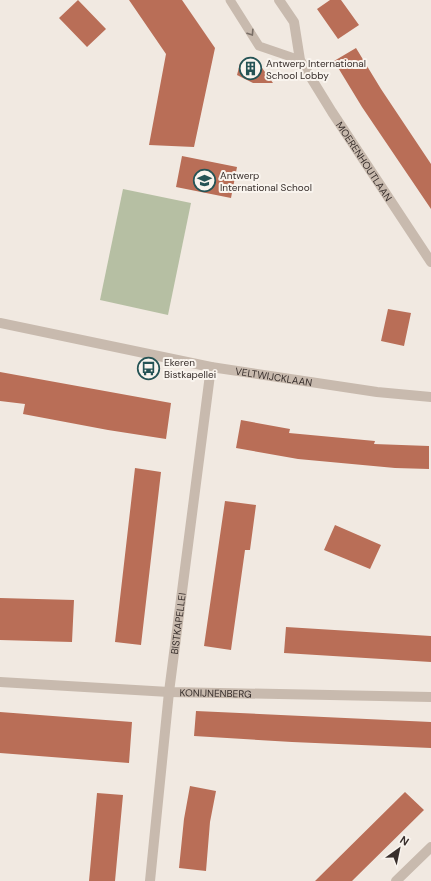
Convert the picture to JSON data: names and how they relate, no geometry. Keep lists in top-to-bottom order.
{
  "streets": {
    "street": [
      "MOERENHOUTLAAN",
      "VELTWIJCKLAAN",
      "BISTKAPELLEI",
      "KONIJNENBERG"
    ]
  },
  "crossings": [
    ["VELTWIJCKLAAN", "BISTKAPELLEI"],
    ["BISTKAPELLEI", "KONIJNENBERG"]
  ],
  "places": {
    "building": ["Antwerp International School Lobby"],
    "school or university": ["Antwerp International School"],
    "bus stop": ["Ekeren Bistkapellei"]
  },
  "north": "top right"
}
